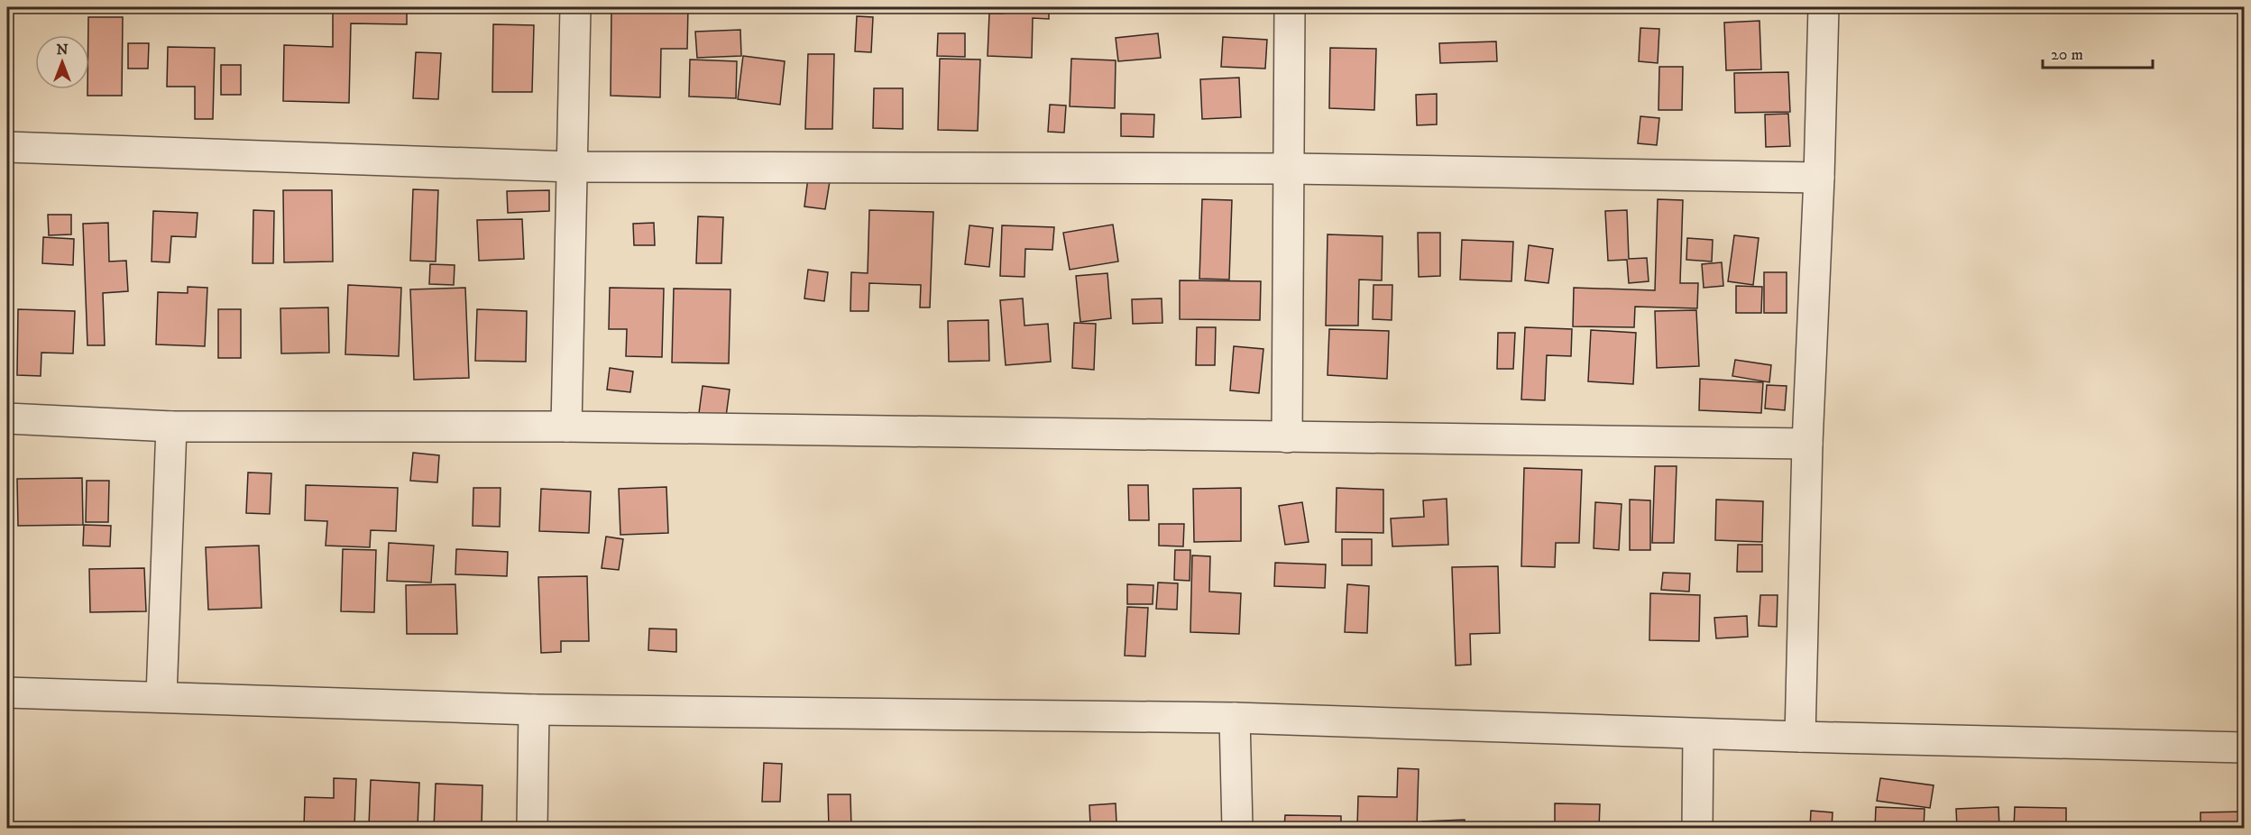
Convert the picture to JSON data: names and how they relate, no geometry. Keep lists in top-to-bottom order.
{
  "scale_bar": "20 m",
  "north": "top"
}
